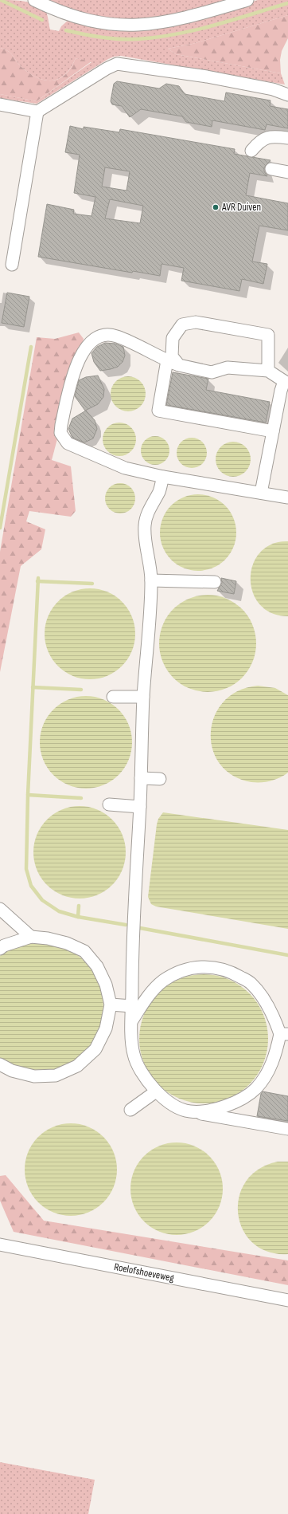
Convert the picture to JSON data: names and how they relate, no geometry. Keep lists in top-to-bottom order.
{
  "streets": {
    "street": ["Roelofshoeveweg"]
  },
  "places": ["AVR Duiven"]
}
